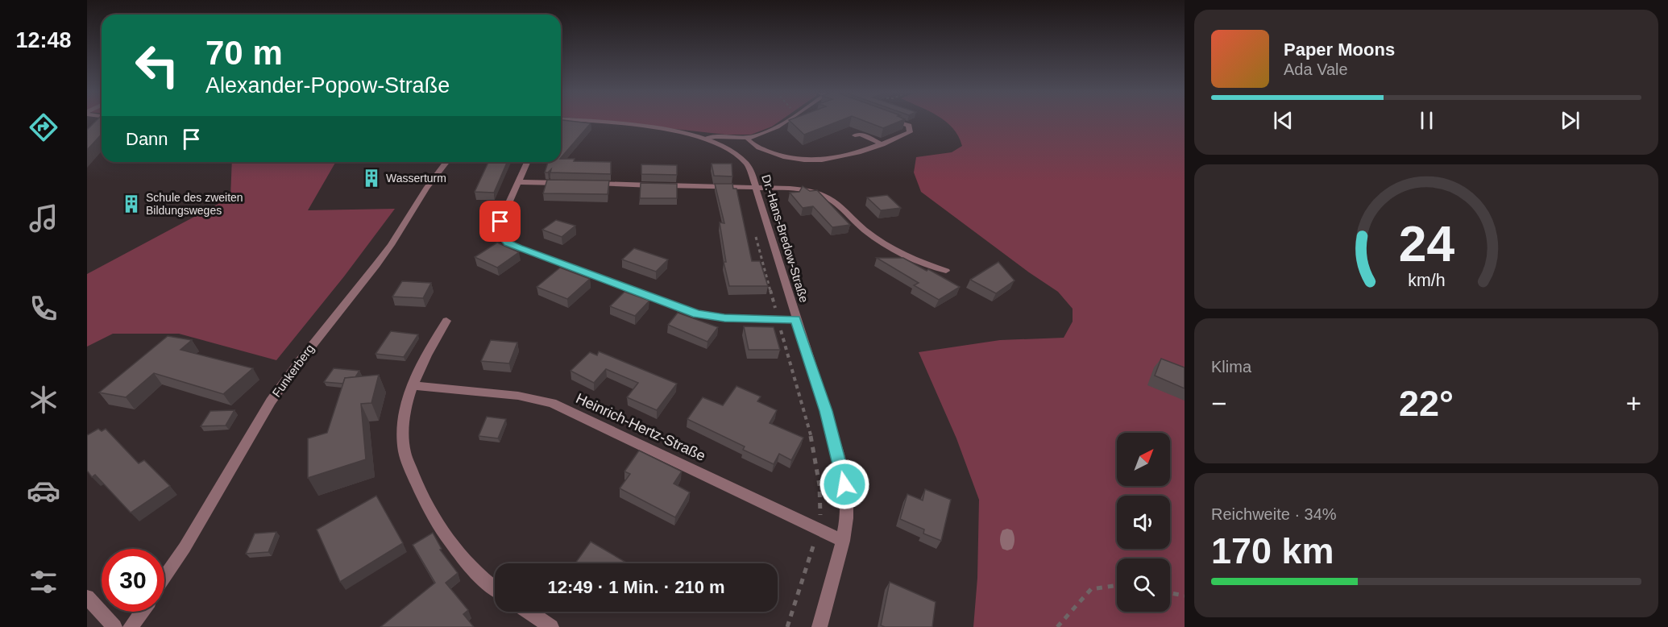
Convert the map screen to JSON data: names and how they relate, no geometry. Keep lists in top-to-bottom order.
{
  "streets": {
    "street": ["Dr.-Hans-Bredow-Straße", "Funkerberg", "Heinrich-Hertz-Straße"]
  },
  "crossings": [
    ["Dr.-Hans-Bredow-Straße", "Heinrich-Hertz-Straße"]
  ],
  "places": {
    "building": ["Wasserturm", "Schule des zweiten Bildungsweges"]
  },
  "north": "top right",
  "page": {
    "tabs": "12:48",
    "turn": ["70 m", "Alexander-Popow-Straße"],
    "song": ["Paper Moons", "Ada Vale"],
    "then": "Dann",
    "tile": [
      "Klima",
      ["Reichweite · 34%", "170 km"]
    ],
    "heat": ["−", "22°", "+"],
    "limit": "30",
    "trip": "12:49 · 1 Min. · 210 m",
    "gauge": ["24", "km/h"]
  }
}
